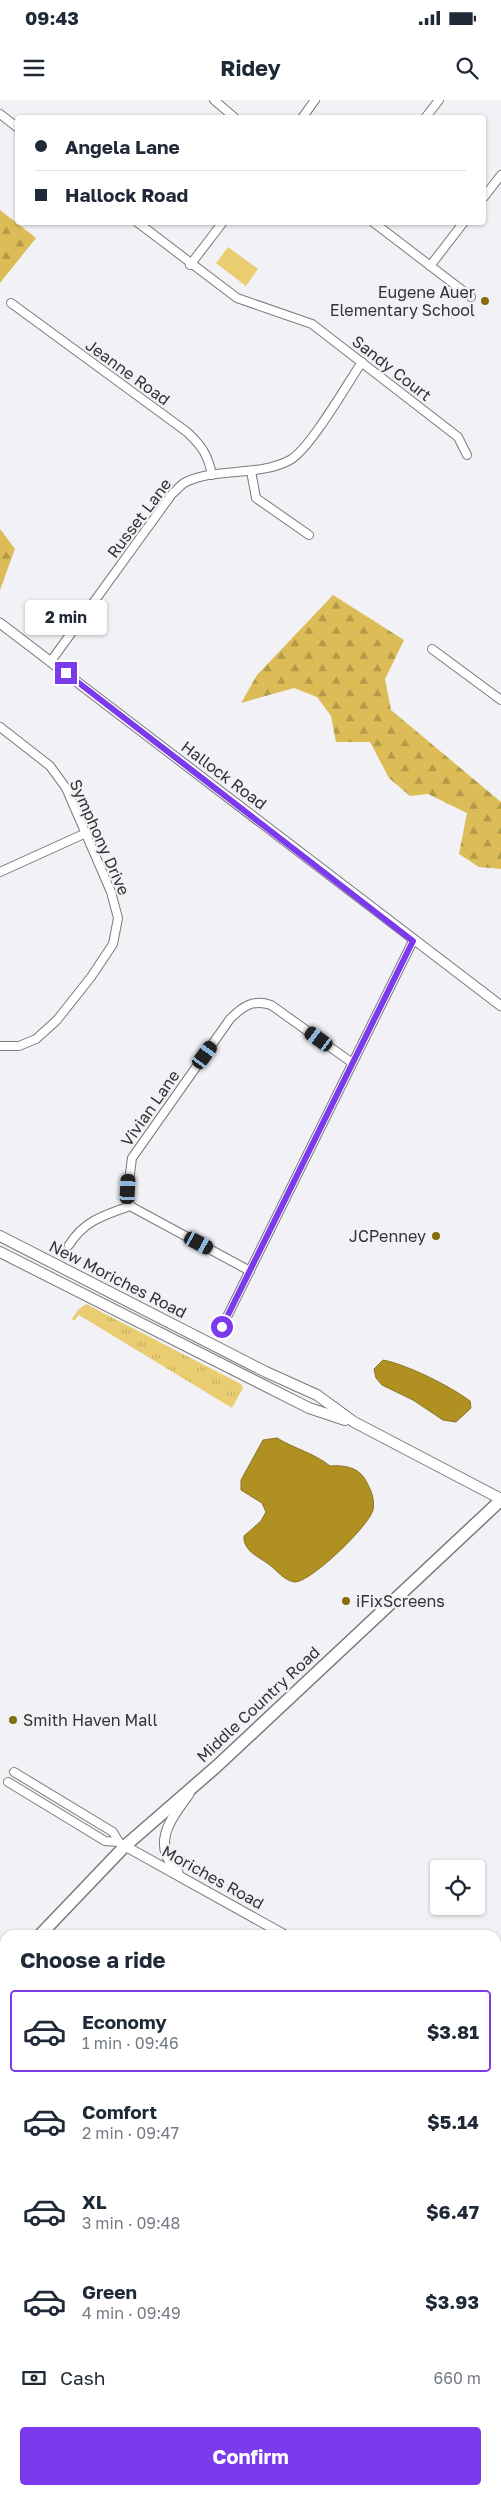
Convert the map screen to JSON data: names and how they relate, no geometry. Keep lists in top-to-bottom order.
{
  "streets": {
    "main road": ["New Moriches Road", "Middle Country Road"],
    "street": [
      "Sandy Court",
      "Jeanne Road",
      "Russet Lane",
      "Hallock Road",
      "Symphony Drive",
      "Vivian Lane",
      "Moriches Road"
    ]
  },
  "crossings": [
    ["Sandy Court", "Russet Lane"],
    ["Jeanne Road", "Russet Lane"],
    ["Russet Lane", "Hallock Road"],
    ["New Moriches Road", "Middle Country Road"],
    ["Middle Country Road", "Moriches Road"]
  ],
  "places": [
    "Eugene Auer Elementary School",
    "JCPenney",
    "iFixScreens",
    "Smith Haven Mall"
  ],
  "page": {
    "status": "09:43",
    "header": "Ridey",
    "banner": ["Angela Lane", "Hallock Road"],
    "bubble": "2 min",
    "heading": "Choose a ride",
    "list": [
      {
        "name": "Economy",
        "note": "1 min · 09:46",
        "value": "$3.81"
      },
      {
        "name": "Comfort",
        "note": "2 min · 09:47",
        "value": "$5.14"
      },
      {
        "name": "XL",
        "note": "3 min · 09:48",
        "value": "$6.47"
      },
      {
        "name": "Green",
        "note": "4 min · 09:49",
        "value": "$3.93"
      }
    ],
    "pay": ["Cash", "660 m"],
    "buttons": "Confirm"
  }
}
